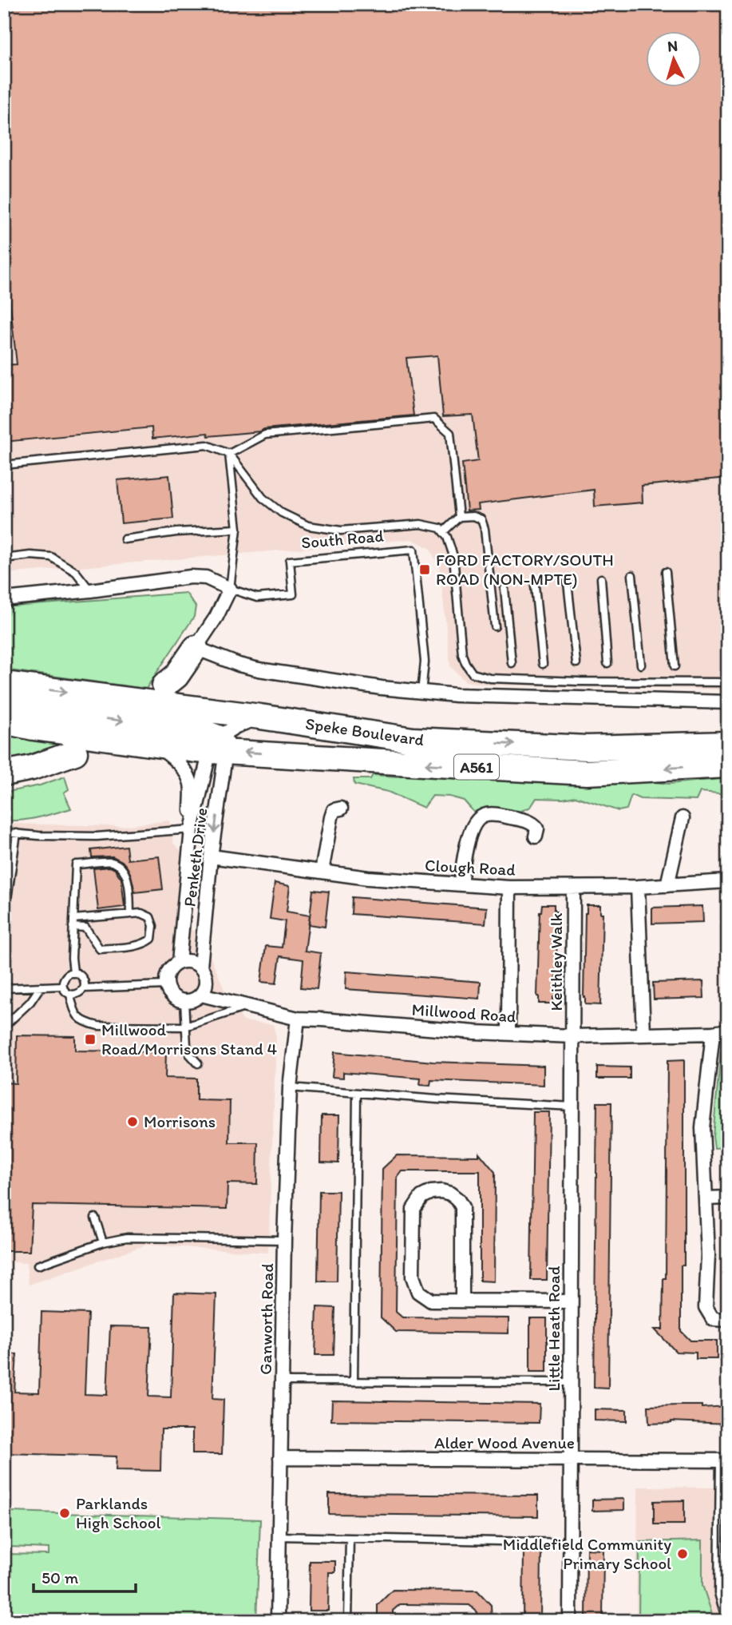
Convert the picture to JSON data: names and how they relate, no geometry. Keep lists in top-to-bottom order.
{
  "streets": {
    "highway": ["Speke Boulevard", "A561"],
    "street": [
      "South Road",
      "Penketh Drive",
      "Clough Road",
      "Keithley Walk",
      "Millwood Road",
      "Ganworth Road",
      "Little Heath Road",
      "Alder Wood Avenue"
    ]
  },
  "crossings": [
    ["Speke Boulevard", "A561"],
    ["Speke Boulevard", "Penketh Drive"],
    ["A561", "Penketh Drive"],
    ["Penketh Drive", "Clough Road"],
    ["Penketh Drive", "Millwood Road"],
    ["Clough Road", "Keithley Walk"],
    ["Keithley Walk", "Millwood Road"],
    ["Keithley Walk", "Little Heath Road"],
    ["Millwood Road", "Ganworth Road"],
    ["Millwood Road", "Little Heath Road"],
    ["Ganworth Road", "Alder Wood Avenue"],
    ["Little Heath Road", "Alder Wood Avenue"]
  ],
  "places": {
    "transit": ["FORD FACTORY/SOUTH ROAD (NON-MPTE)", "Millwood Road/Morrisons Stand 4"],
    "other": ["Morrisons", "Parklands High School", "Middlefield Community Primary School"]
  },
  "scale_bar": "50 m",
  "north": "top"
}
